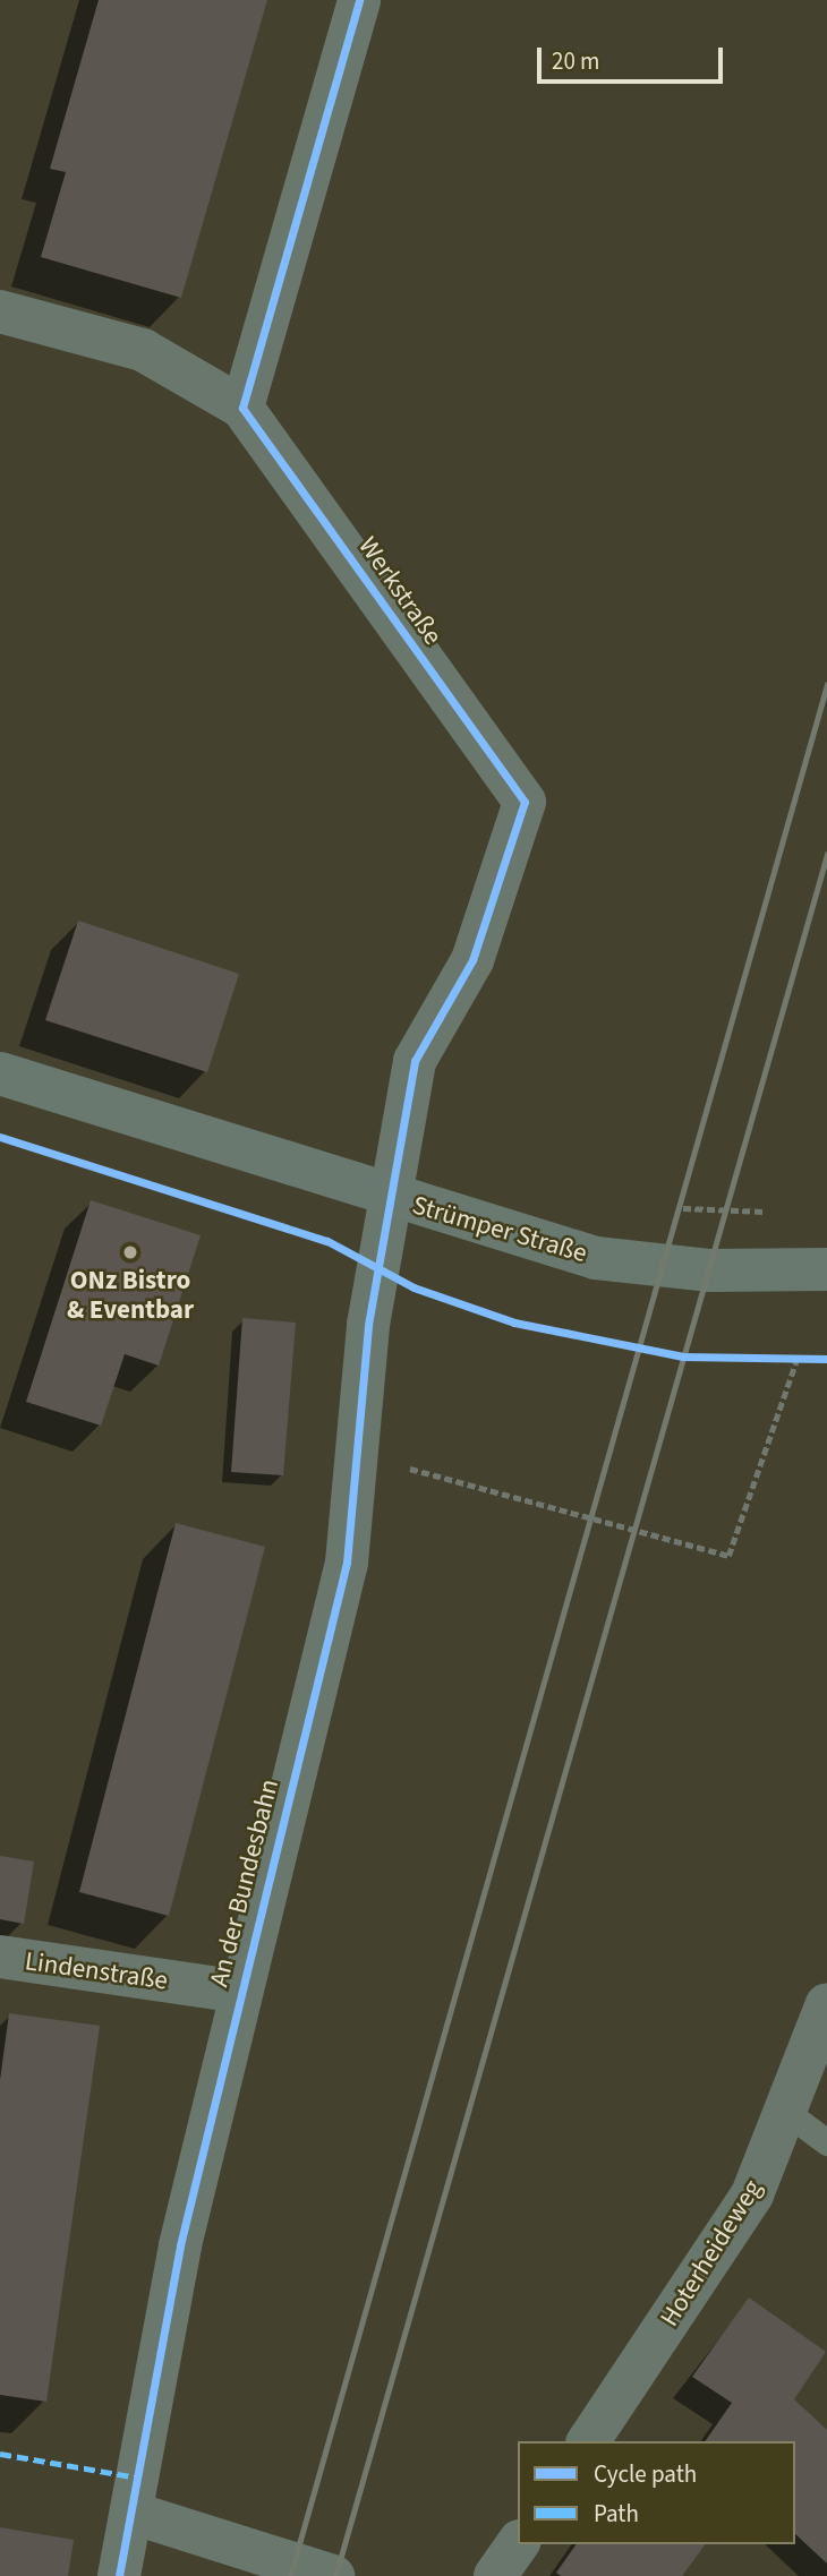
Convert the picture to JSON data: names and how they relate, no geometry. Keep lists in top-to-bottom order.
{
  "streets": {
    "main road": ["Strümper Straße"],
    "street": [
      "Werkstraße",
      "An der Bundesbahn",
      "Lindenstraße",
      "Hoterheideweg"
    ]
  },
  "crossings": [
    ["Werkstraße", "Strümper Straße"],
    ["Werkstraße", "An der Bundesbahn"],
    ["Strümper Straße", "An der Bundesbahn"],
    ["An der Bundesbahn", "Lindenstraße"]
  ],
  "places": ["ONz Bistro & Eventbar"],
  "legend": ["Cycle path", "Path"],
  "scale_bar": "20 m"
}
